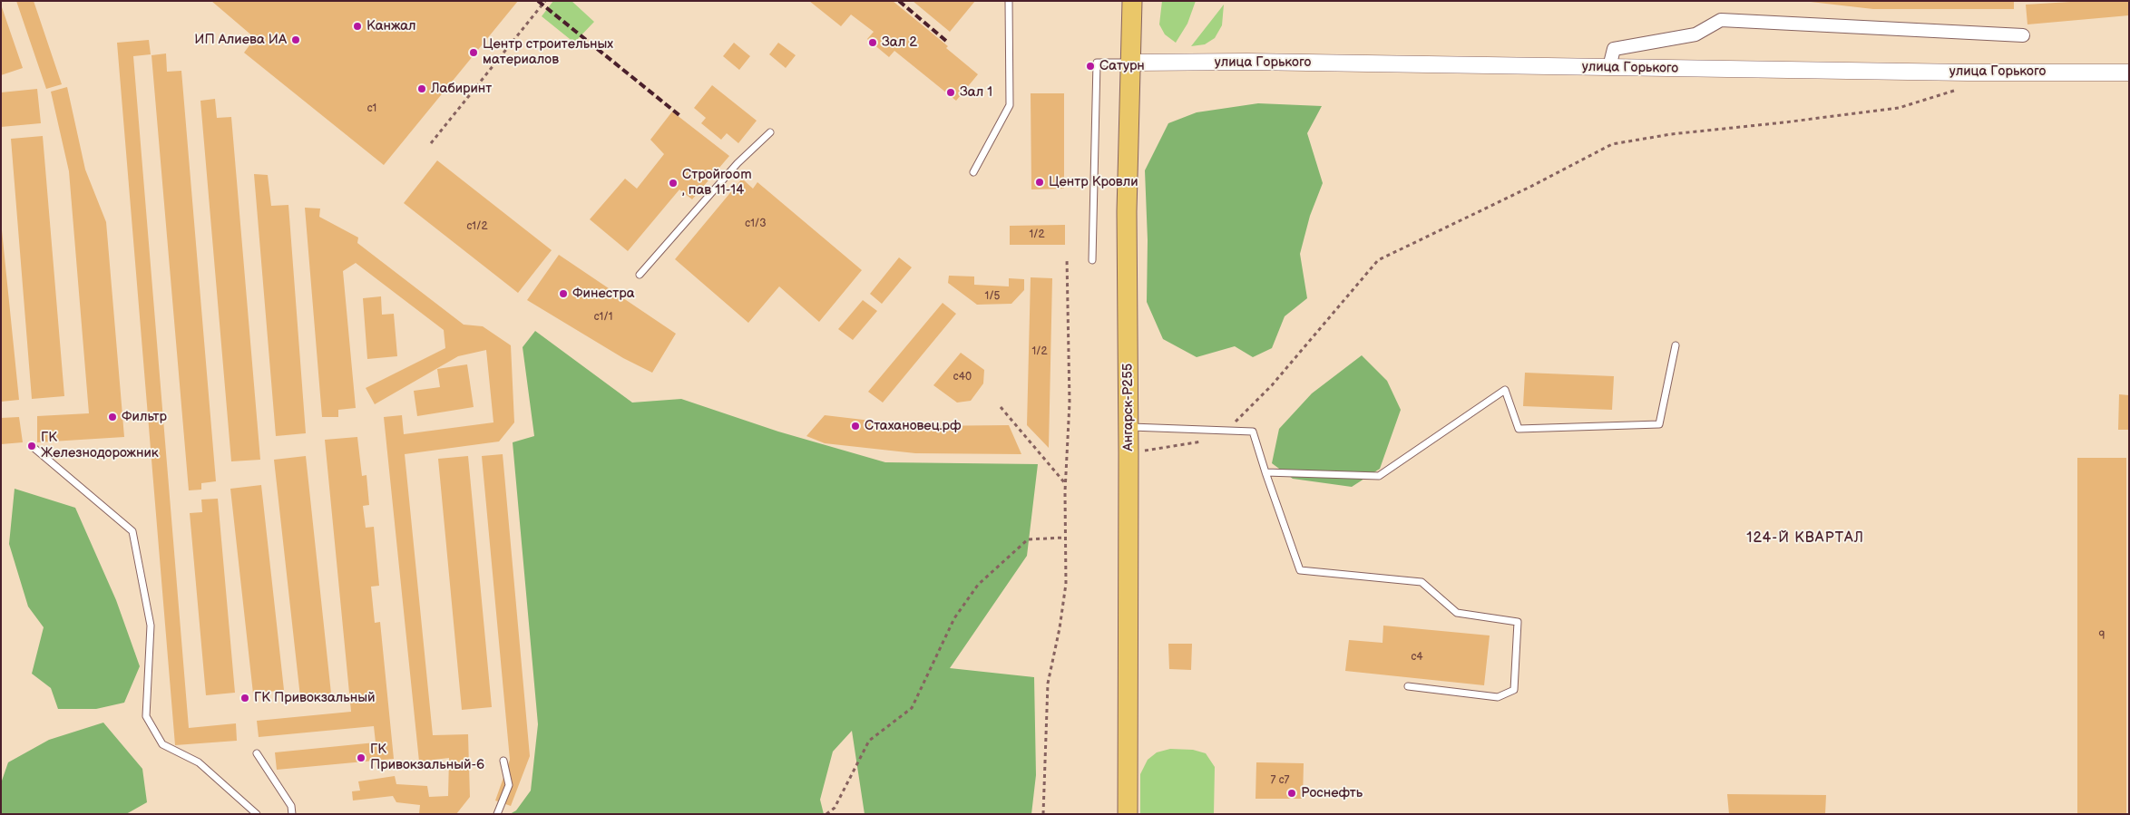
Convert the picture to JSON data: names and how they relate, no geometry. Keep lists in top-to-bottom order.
{
  "streets": {
    "main road": ["Ангарск-Р255"],
    "street": ["улица Горького"]
  },
  "crossings": [
    ["улица Горького", "Ангарск-Р255"]
  ],
  "districts": ["124-Й КВАРТАЛ"],
  "places": [
    "Канжал",
    "ИП Алиева ИА",
    "Зал 2",
    "Центр строительных материалов",
    "Сатурн",
    "Лабиринт",
    "Зал 1",
    "Центр Кровли",
    "Стройroom , пав 11-14",
    "Финестра",
    "Фильтр",
    "Стахановец.рф",
    "ГК Железнодорожник",
    "ГК Привокзальный",
    "ГК Привокзальный-6",
    "Роснефть"
  ],
  "house_numbers": [
    "с1",
    "с1/3",
    "с1/2",
    "1/2",
    "1/5",
    "с1/1",
    "1/2",
    "с40",
    "9",
    "с4",
    "7 с7"
  ]
}
